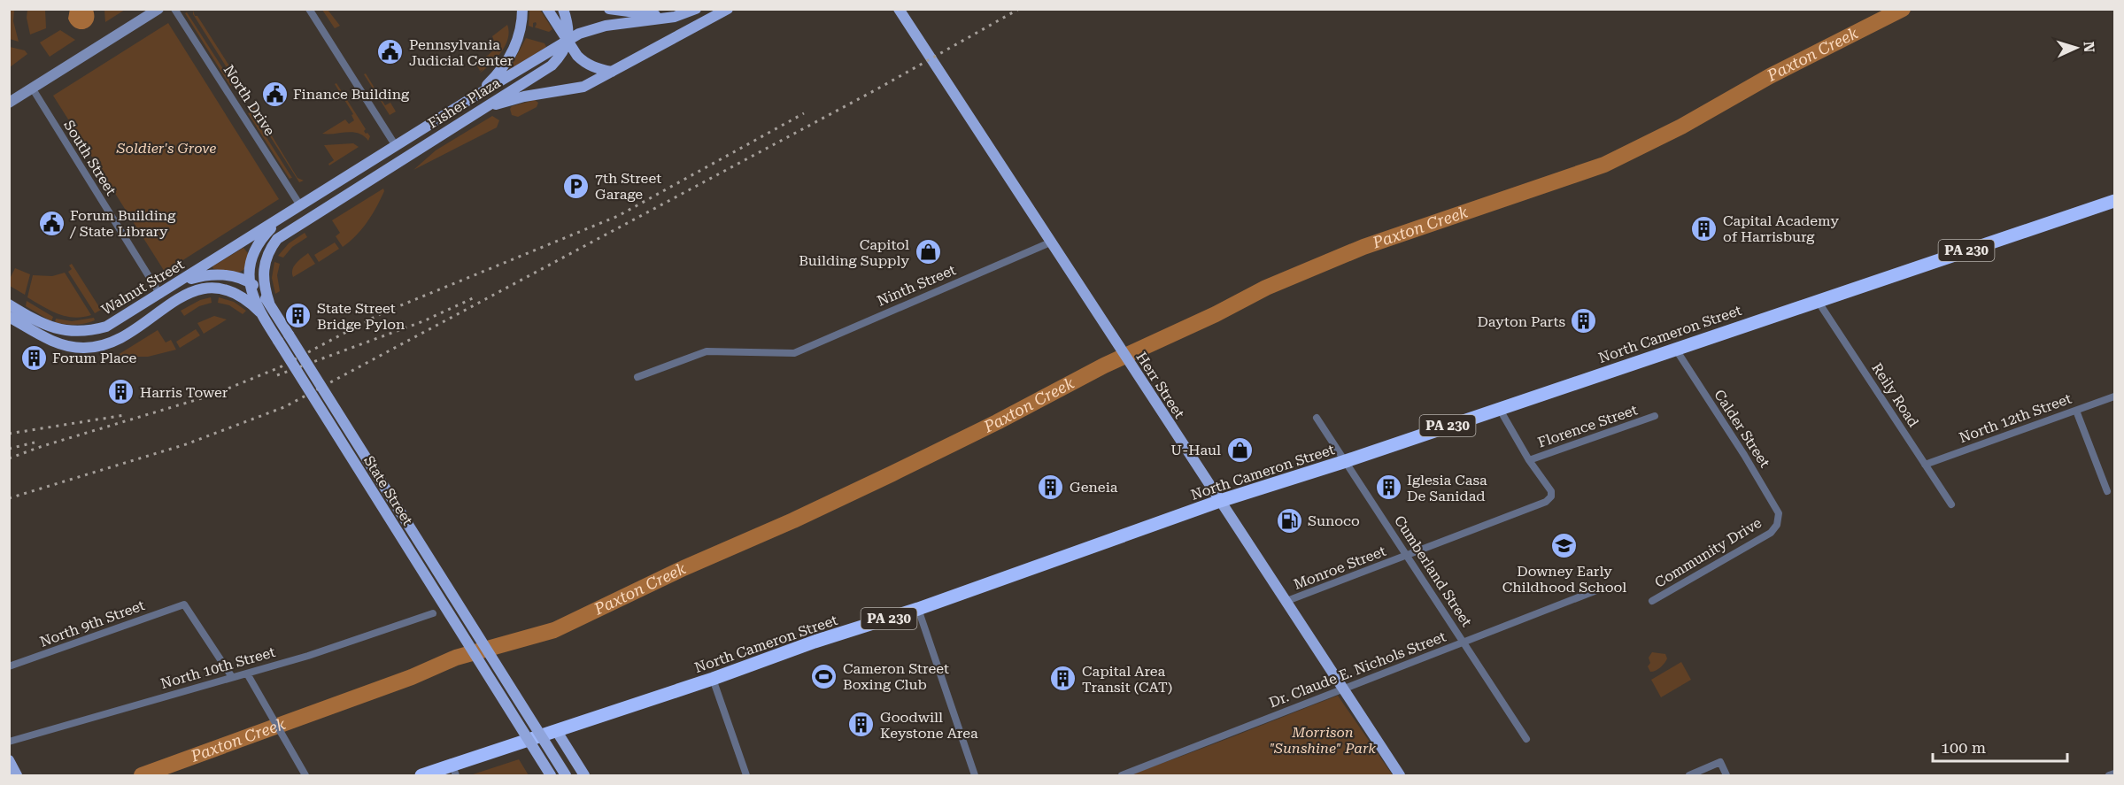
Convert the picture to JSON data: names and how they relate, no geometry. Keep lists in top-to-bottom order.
{
  "streets": {
    "highway": ["PA 230", "North Cameron Street"],
    "main road": [
      "Fisher Plaza",
      "Walnut Street",
      "Herr Street",
      "State Street"
    ],
    "street": [
      "North Drive",
      "South Street",
      "Ninth Street",
      "Reily Road",
      "North 12th Street",
      "Florence Street",
      "Calder Street",
      "Community Drive",
      "Monroe Street",
      "Cumberland Street",
      "North 9th Street",
      "North 10th Street",
      "Dr. Claude E. Nichols Street"
    ]
  },
  "crossings": [
    ["North Drive", "Fisher Plaza"],
    ["Fisher Plaza", "Walnut Street"],
    ["Fisher Plaza", "State Street"],
    ["South Street", "Walnut Street"],
    ["Ninth Street", "Herr Street"],
    ["Walnut Street", "State Street"],
    ["North Cameron Street", "Herr Street"],
    ["North Cameron Street", "Reily Road"],
    ["North Cameron Street", "Calder Street"],
    ["North Cameron Street", "Cumberland Street"],
    ["Herr Street", "Monroe Street"],
    ["Herr Street", "Dr. Claude E. Nichols Street"],
    ["Reily Road", "North 12th Street"],
    ["Florence Street", "Monroe Street"],
    ["Calder Street", "Community Drive"],
    ["Monroe Street", "Cumberland Street"],
    ["Cumberland Street", "Dr. Claude E. Nichols Street"],
    ["North 9th Street", "North 10th Street"]
  ],
  "water": ["Paxton Creek"],
  "parks": ["Soldier's Grove", "Morrison \"Sunshine\" Park"],
  "places": {
    "public building": ["Pennsylvania Judicial Center", "Finance Building", "Forum Building / State Library"],
    "parking": ["7th Street Garage"],
    "building": [
      "Capital Academy of Harrisburg",
      "State Street Bridge Pylon",
      "Dayton Parts",
      "Forum Place",
      "Harris Tower",
      "Geneia",
      "Iglesia Casa De Sanidad",
      "Capital Area Transit (CAT)",
      "Goodwill Keystone Area"
    ],
    "shop": ["Capitol Building Supply", "U-Haul"],
    "fuel station": ["Sunoco"],
    "school or university": ["Downey Early Childhood School"],
    "sports": ["Cameron Street Boxing Club"]
  },
  "scale_bar": "100 m",
  "north": "right"
}
